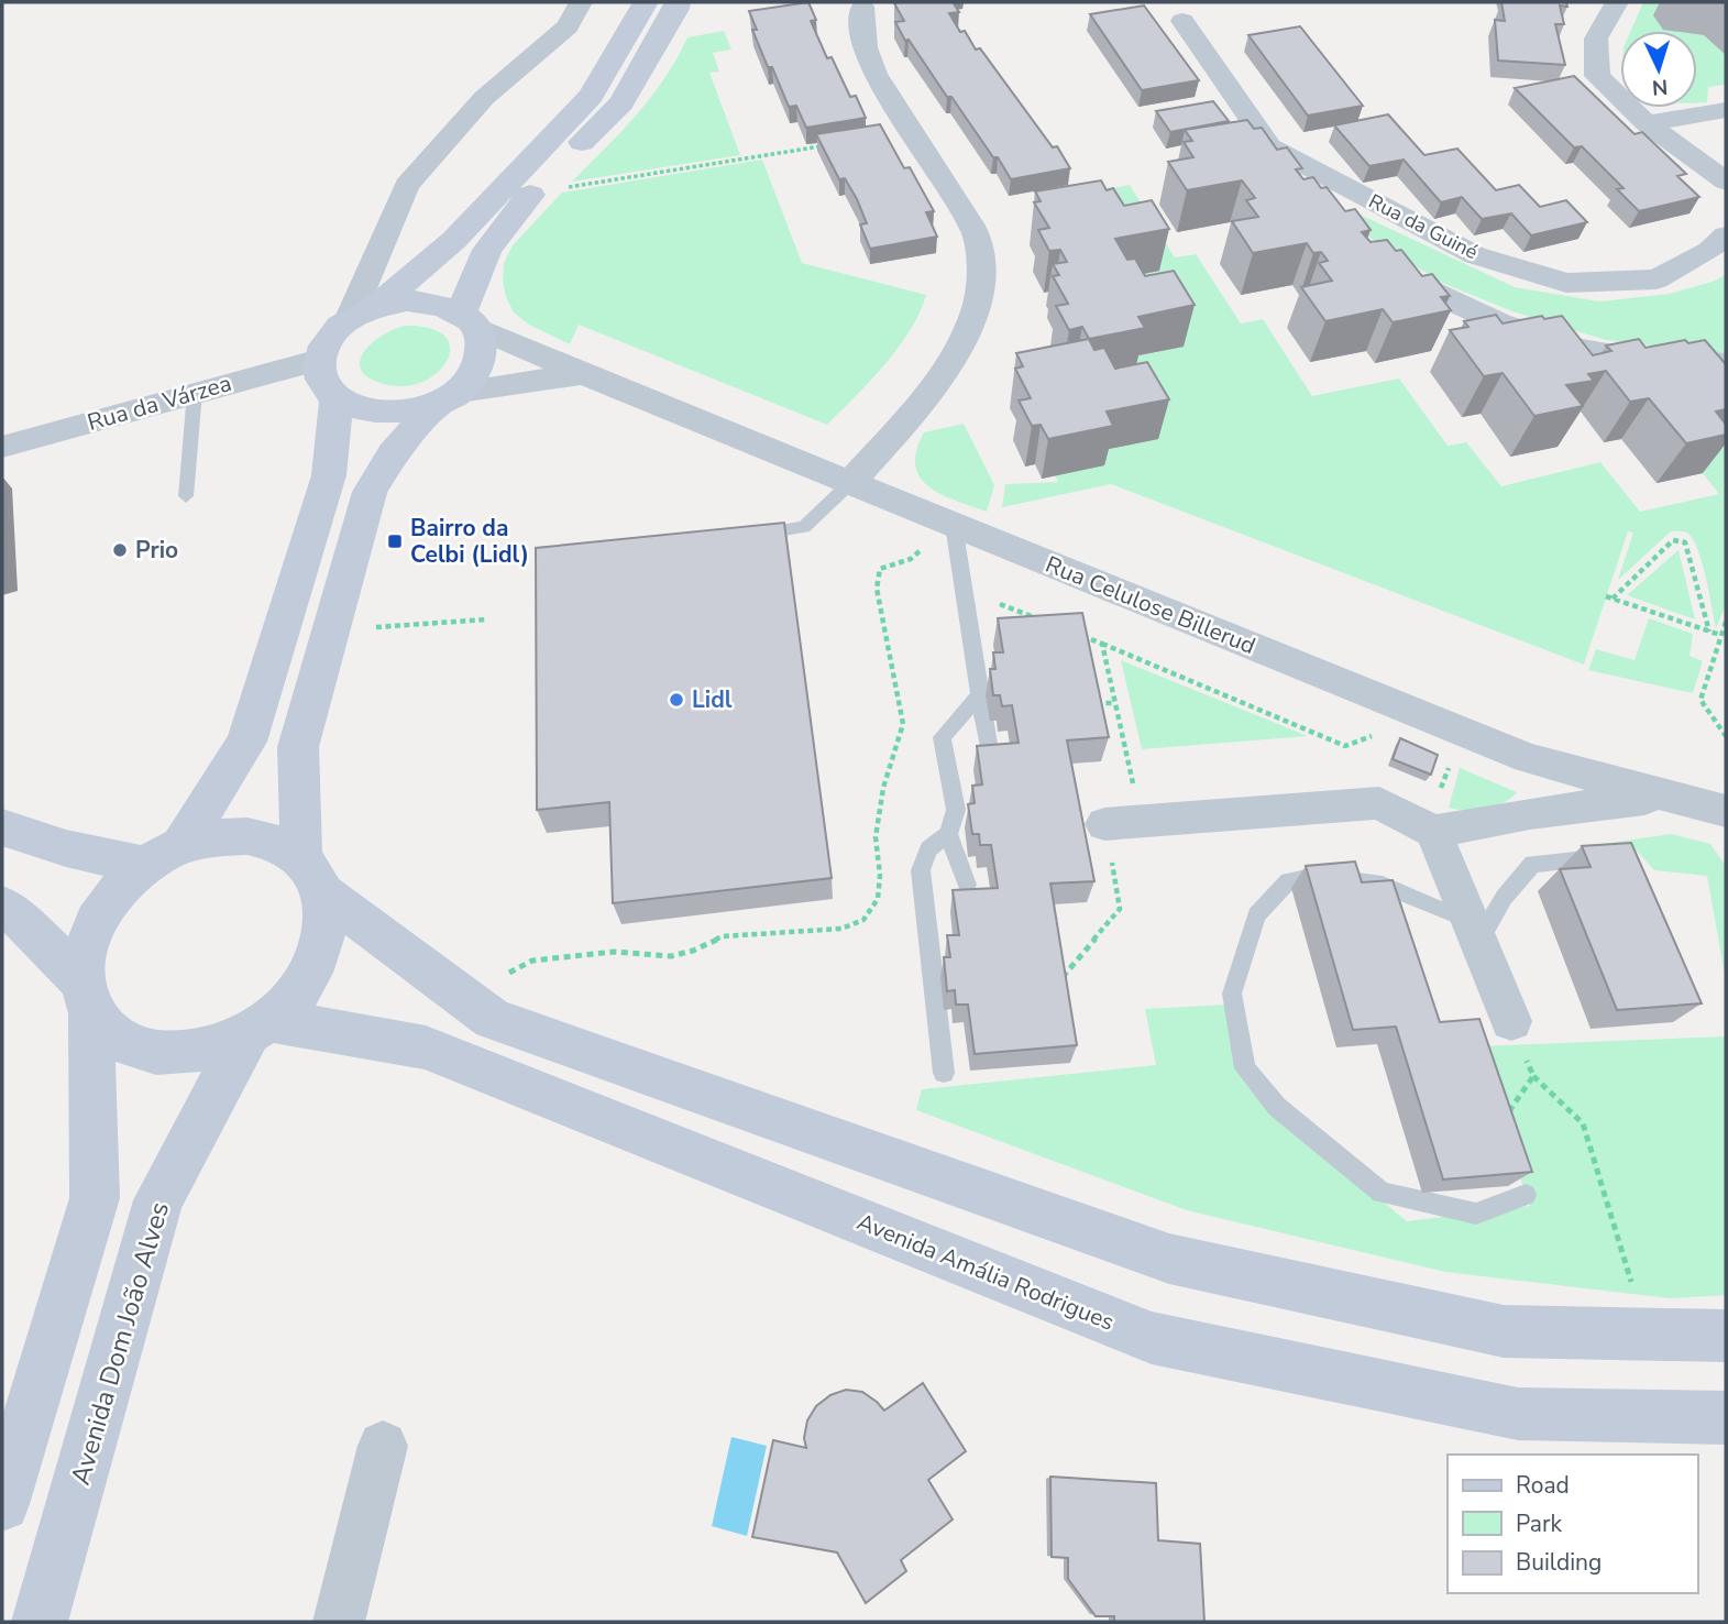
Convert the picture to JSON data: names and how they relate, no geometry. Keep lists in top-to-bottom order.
{
  "streets": {
    "main road": ["Avenida Amália Rodrigues", "Avenida Dom João Alves"],
    "street": ["Rua da Guiné", "Rua da Várzea", "Rua Celulose Billerud"]
  },
  "crossings": [
    ["Rua da Várzea", "Rua Celulose Billerud"],
    ["Avenida Amália Rodrigues", "Avenida Dom João Alves"]
  ],
  "places": {
    "transit": ["Bairro da Celbi (Lidl)"],
    "other": ["Prio", "Lidl"]
  },
  "legend": ["Road", "Park", "Building"],
  "north": "bottom"
}
